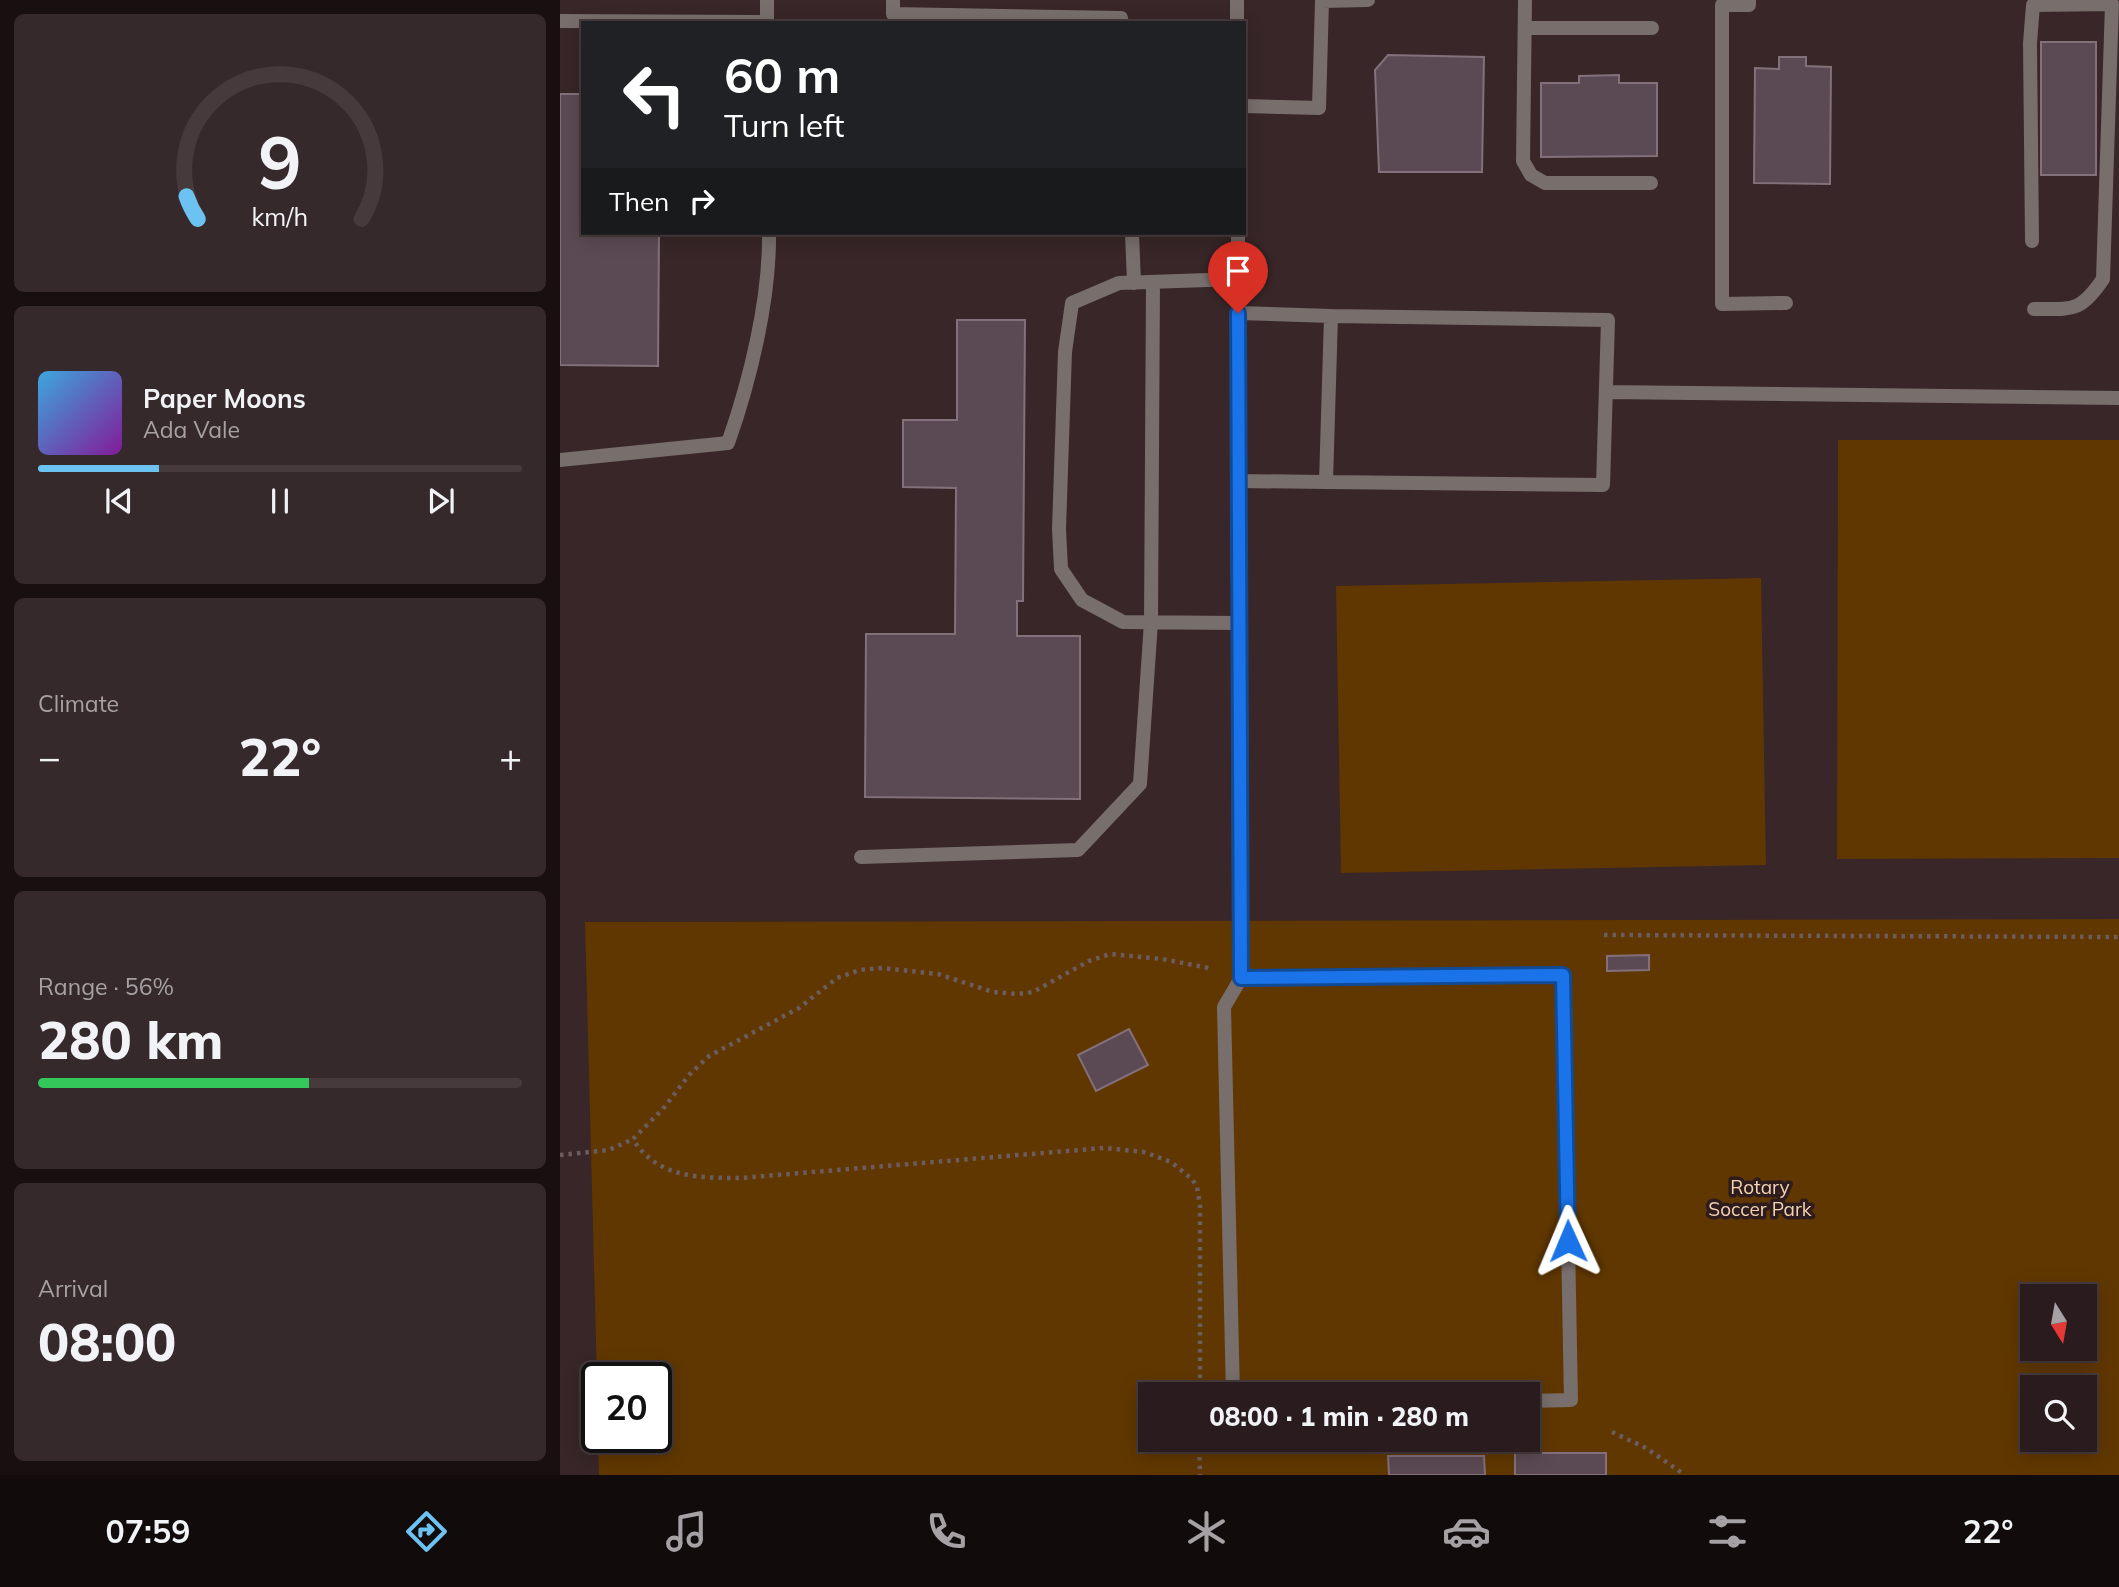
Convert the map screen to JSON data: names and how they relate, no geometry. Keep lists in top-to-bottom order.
{
  "parks": ["Rotary Soccer Park"],
  "north": "bottom",
  "page": {
    "turn": ["60 m", "Turn left"],
    "then": "Then",
    "song": ["Paper Moons", "Ada Vale"],
    "tile": [
      "Climate",
      ["Range · 56%", "280 km"],
      ["Arrival", "08:00"]
    ],
    "heat": ["−", "22°", "+"],
    "limit": "20",
    "trip": "08:00 · 1 min · 280 m",
    "tabs": ["07:59", "22°"],
    "gauge": ["9", "km/h"]
  }
}
